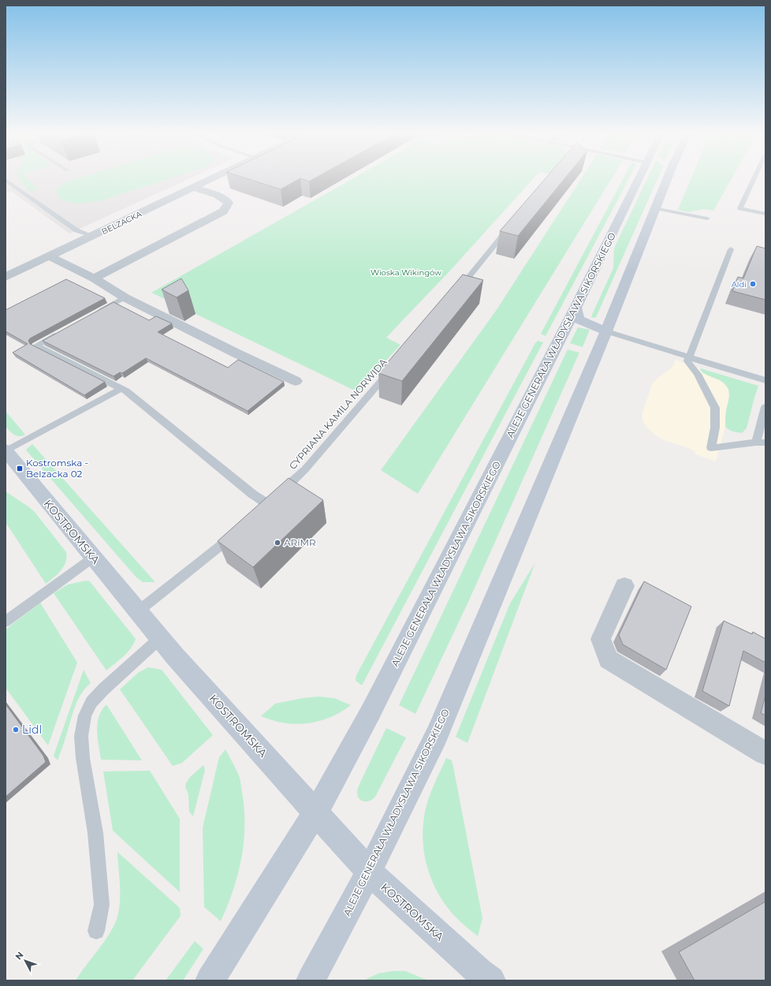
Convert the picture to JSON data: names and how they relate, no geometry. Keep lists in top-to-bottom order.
{
  "streets": {
    "main road": ["ALEJE GENERAŁA WŁADYSŁAWA SIKORSKIEGO", "KOSTROMSKA"],
    "street": ["BELZACKA"],
    "lane": ["CYPRIANA KAMILA NORWIDA"]
  },
  "crossings": [
    ["ALEJE GENERAŁA WŁADYSŁAWA SIKORSKIEGO", "KOSTROMSKA"]
  ],
  "parks": ["Wioska Wikingów"],
  "places": {
    "other": ["Aldi", "ARiMR", "Lidl"],
    "transit": ["Kostromska - Belzacka 02"]
  },
  "north": "top left"
}
